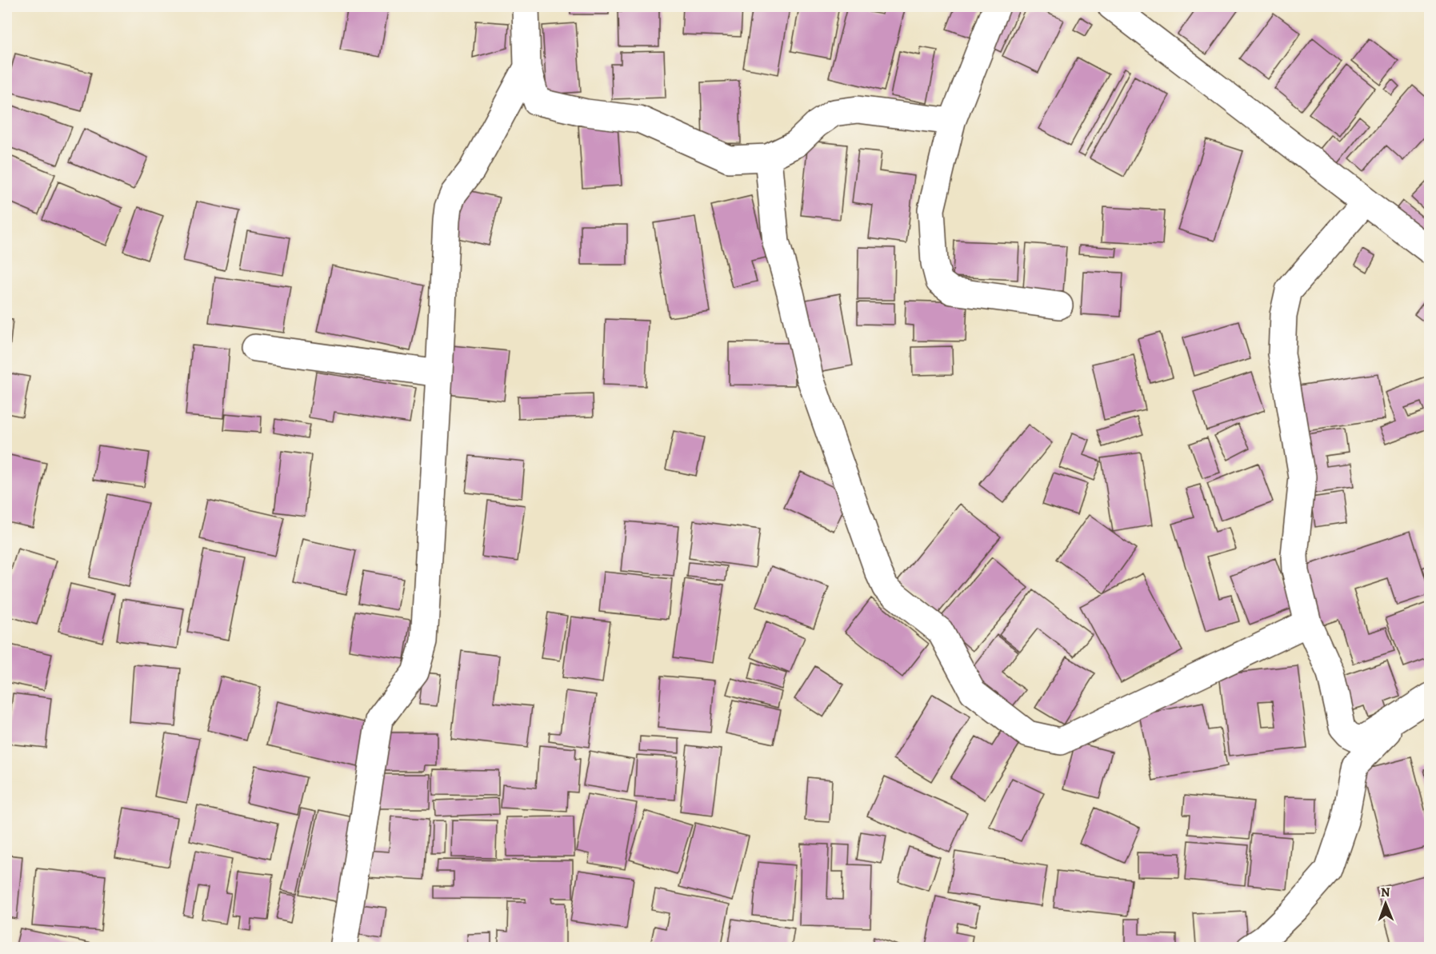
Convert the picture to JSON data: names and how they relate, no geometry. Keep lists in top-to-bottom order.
{
  "north": "top"
}
